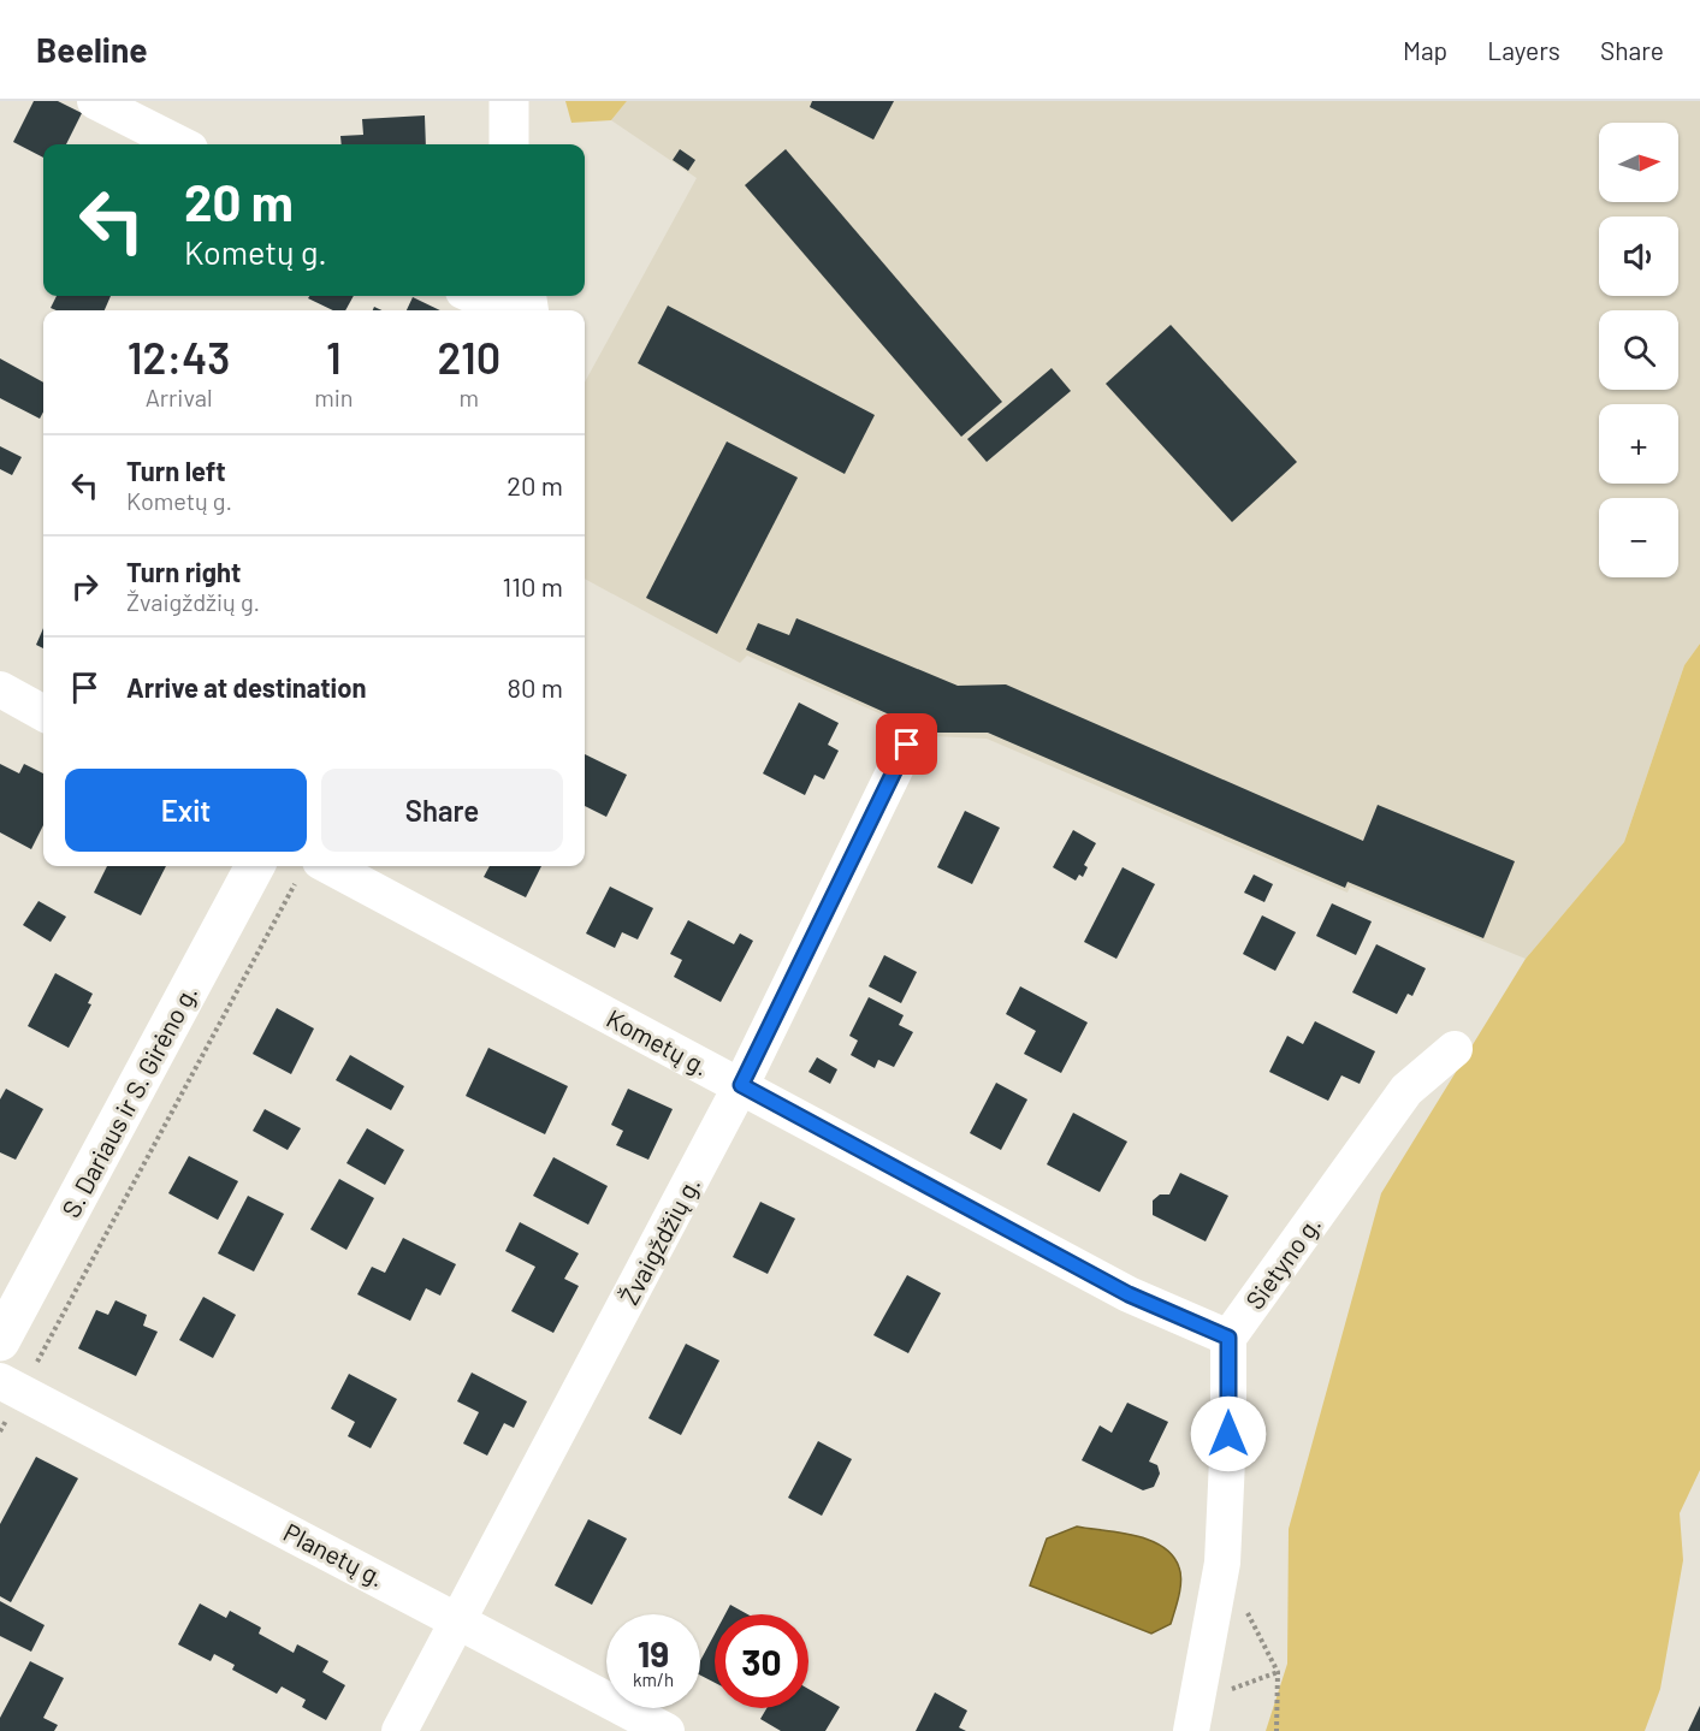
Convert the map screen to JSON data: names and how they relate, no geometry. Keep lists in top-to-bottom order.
{
  "streets": {
    "street": [
      "Kometų g.",
      "S. Dariaus ir S. Girėno g.",
      "Žvaigždžių g.",
      "Sietyno g.",
      "Planetų g."
    ]
  },
  "crossings": [
    ["Kometų g.", "Žvaigždžių g."],
    ["Kometų g.", "Sietyno g."],
    ["Žvaigždžių g.", "Planetų g."]
  ],
  "north": "right",
  "page": {
    "header": "Beeline",
    "nav": ["Map", "Layers", "Share"],
    "map_buttons": ["+", "−"],
    "turn": ["20 m", "Kometų g."],
    "eta": [
      "12:43",
      "Arrival",
      "1",
      "min",
      "210",
      "m"
    ],
    "list": [
      {
        "name": "Turn left",
        "note": "Kometų g.",
        "value": "20 m"
      },
      {
        "name": "Turn right",
        "note": "Žvaigždžių g.",
        "value": "110 m"
      },
      {
        "name": "Arrive at destination",
        "value": "80 m"
      }
    ],
    "buttons": ["Exit", "Share"],
    "speed": "19 km/h",
    "limit": "30"
  }
}
